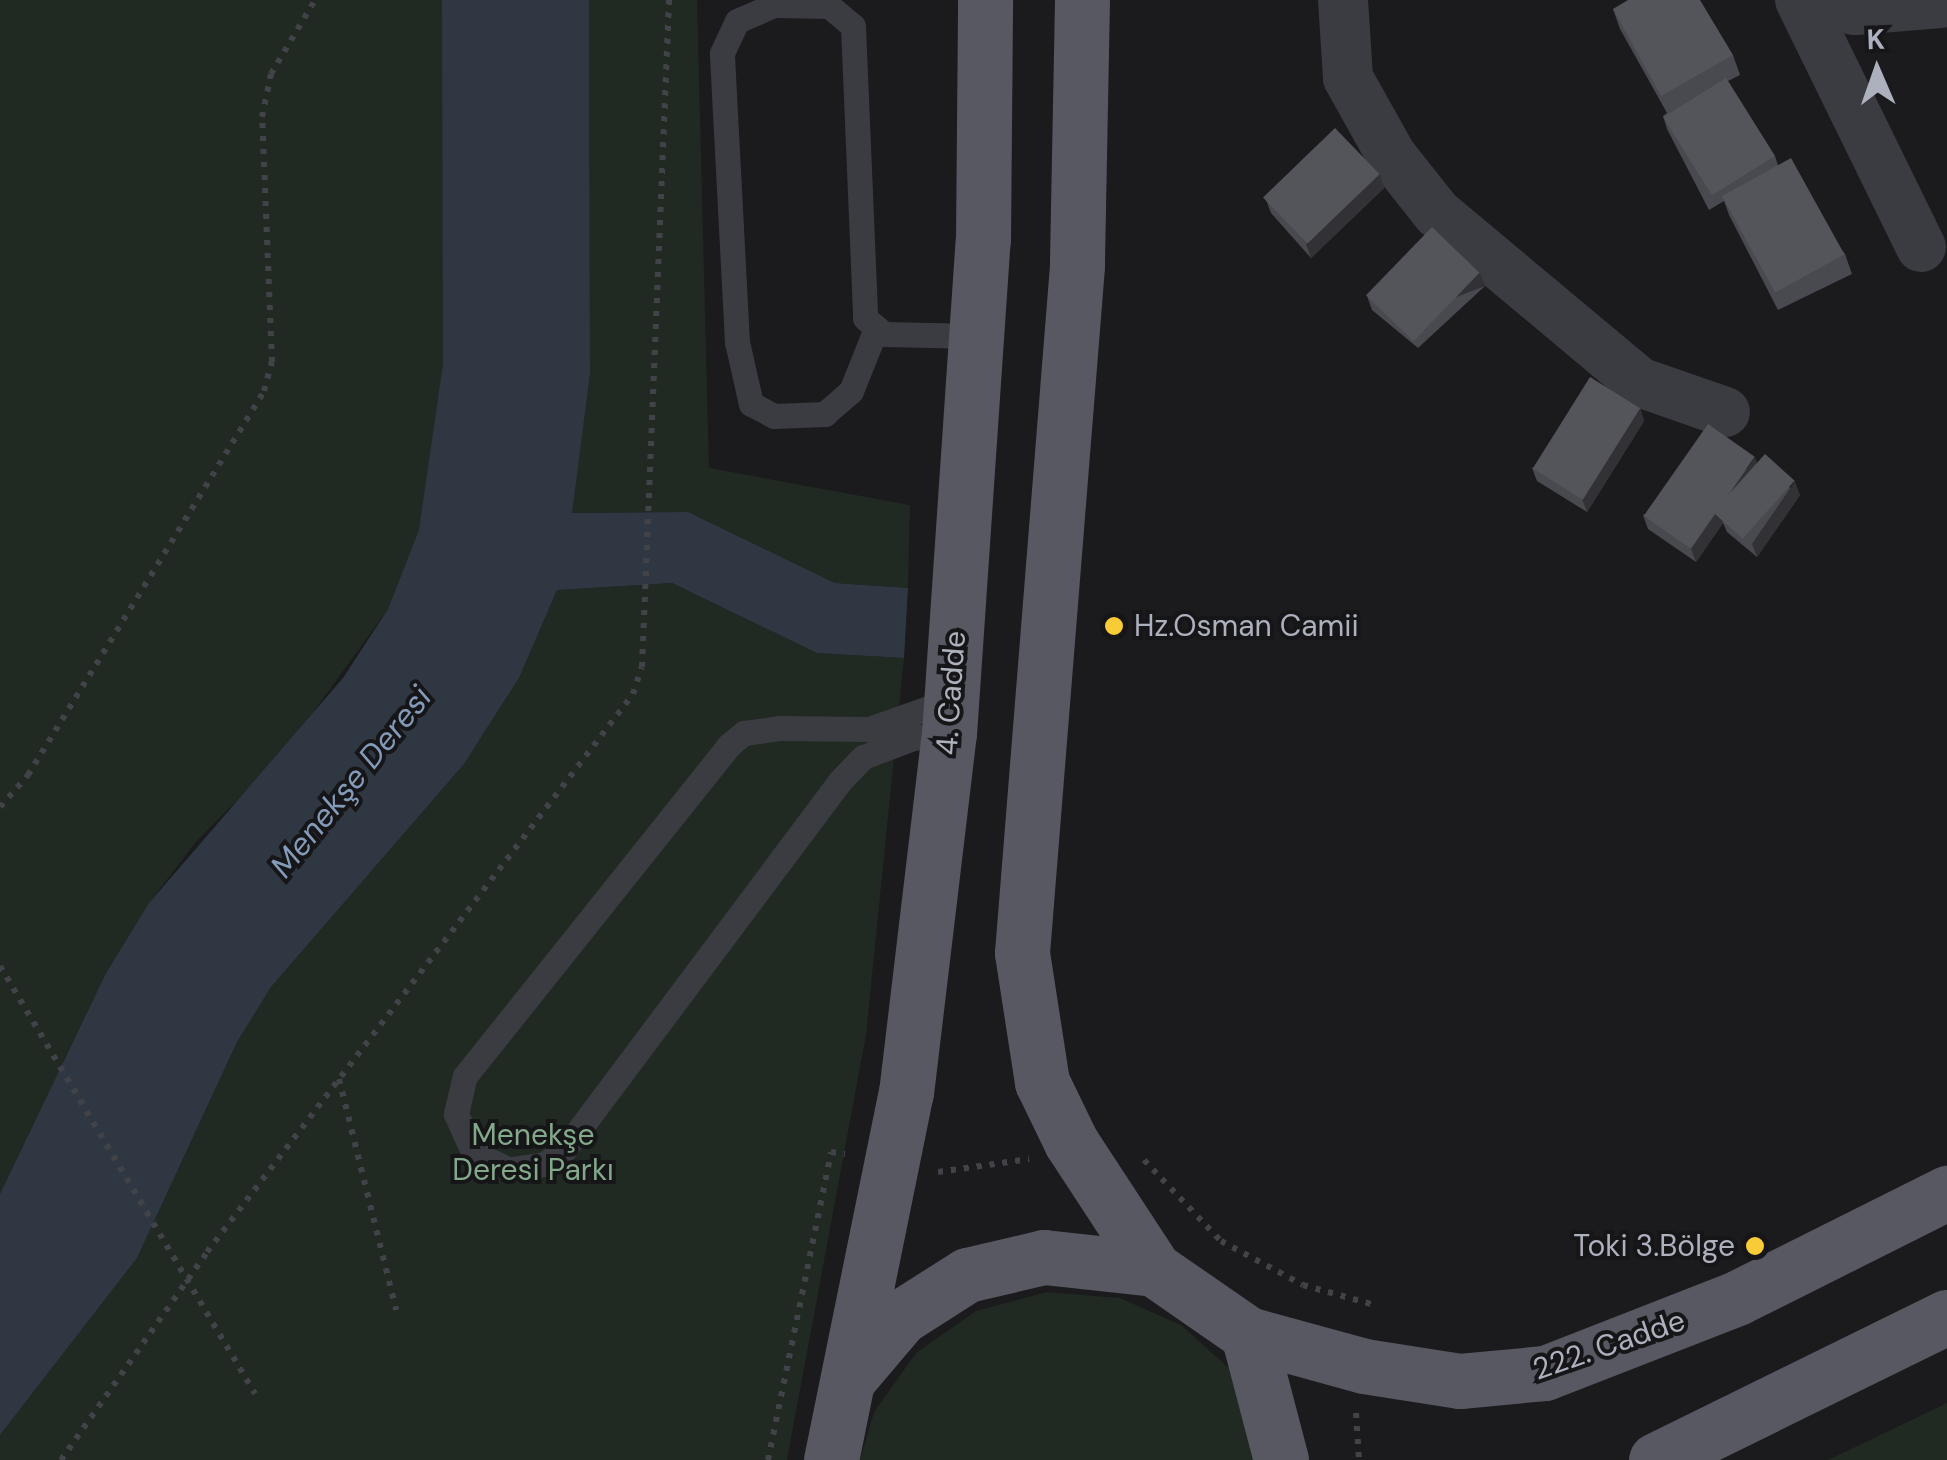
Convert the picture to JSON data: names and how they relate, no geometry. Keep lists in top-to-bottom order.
{
  "streets": {
    "main road": ["4. Cadde", "222. Cadde"]
  },
  "water": ["Menekşe Deresi"],
  "parks": ["Menekşe Deresi Parkı"],
  "places": ["Hz.Osman Camii", "Toki 3.Bölge"],
  "north": "top"
}
